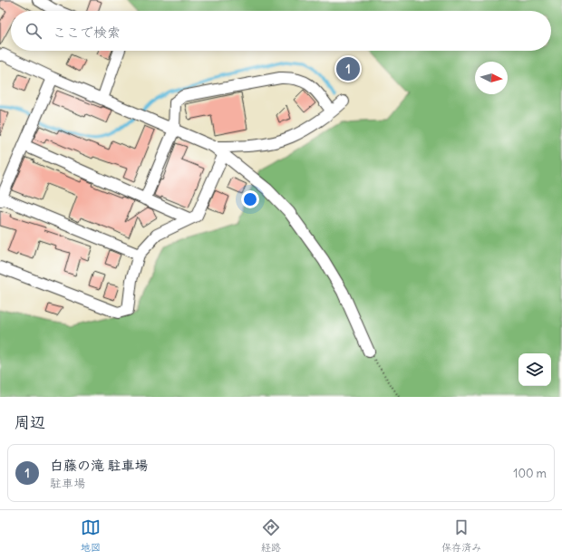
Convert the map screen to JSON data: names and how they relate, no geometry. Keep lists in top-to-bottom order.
{
  "north": "right",
  "page": {
    "search": "ここで検索",
    "pins": "1",
    "heading": "周辺",
    "list": [
      {
        "mark": "1",
        "name": "白藤の滝 駐車場",
        "note": "駐車場",
        "value": "100 m"
      }
    ],
    "nav": ["地図", "経路", "保存済み"]
  }
}
